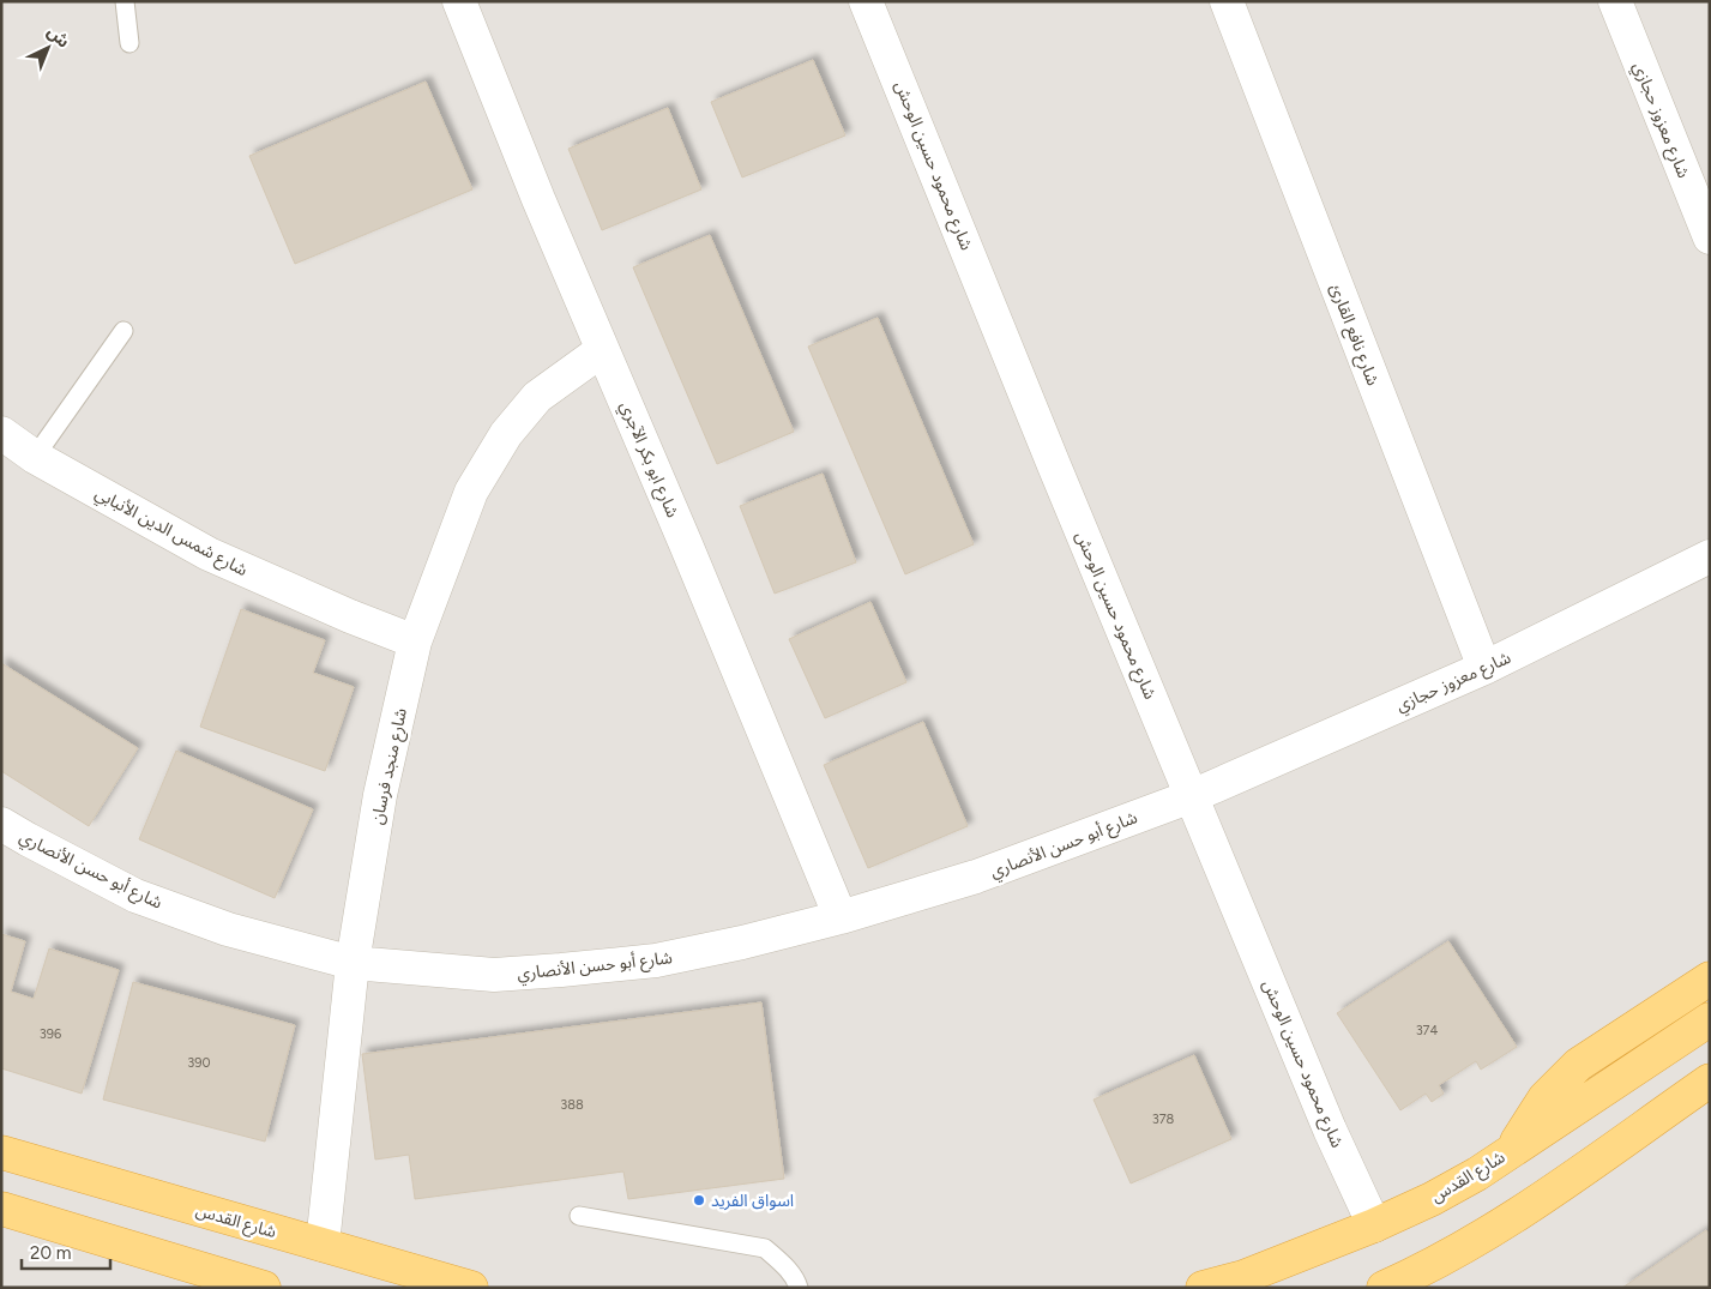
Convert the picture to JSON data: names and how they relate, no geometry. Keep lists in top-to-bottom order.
{
  "streets": {
    "highway": ["شارع القدس"],
    "street": [
      "شارع معزوز حجازي",
      "شارع محمود حسين الوحش",
      "شارع نافع القارئ",
      "شارع ابو بكر الآجري",
      "شارع شمس الدين الأنبابي",
      "شارع منجد فرسان",
      "شارع أبو حسن الأنصاري"
    ]
  },
  "crossings": [
    ["شارع معزوز حجازي", "شارع محمود حسين الوحش"],
    ["شارع معزوز حجازي", "شارع نافع القارئ"],
    ["شارع معزوز حجازي", "شارع أبو حسن الأنصاري"],
    ["شارع محمود حسين الوحش", "شارع أبو حسن الأنصاري"],
    ["شارع محمود حسين الوحش", "شارع القدس"],
    ["شارع ابو بكر الآجري", "شارع منجد فرسان"],
    ["شارع ابو بكر الآجري", "شارع أبو حسن الأنصاري"],
    ["شارع شمس الدين الأنبابي", "شارع منجد فرسان"],
    ["شارع منجد فرسان", "شارع أبو حسن الأنصاري"],
    ["شارع منجد فرسان", "شارع القدس"]
  ],
  "places": ["اسواق الفريد"],
  "house_numbers": [
    "374",
    "396",
    "390",
    "388",
    "378"
  ],
  "scale_bar": "20 m",
  "north": "top right"
}
